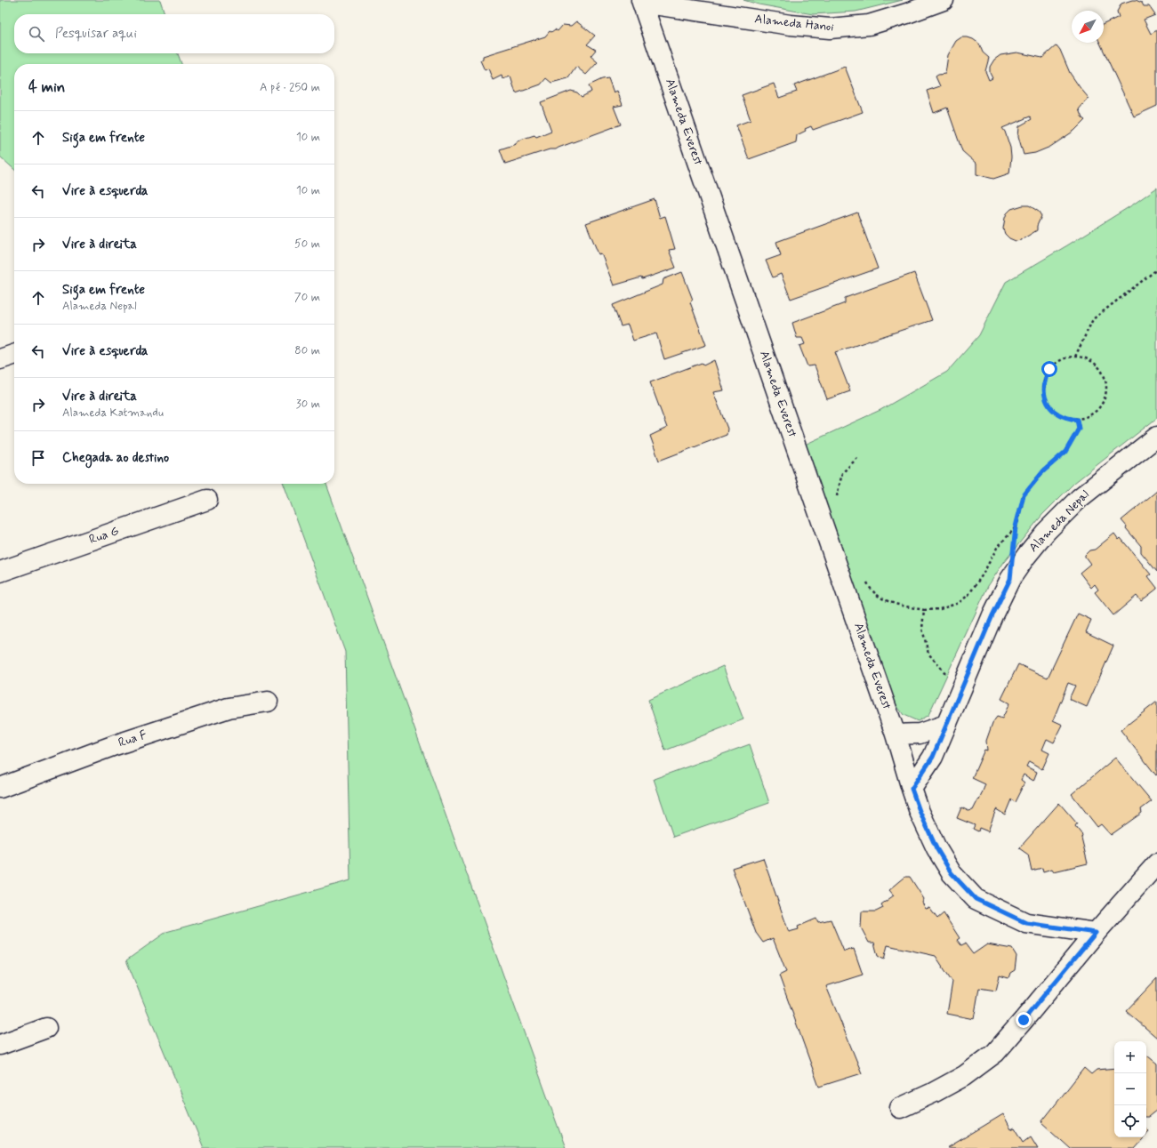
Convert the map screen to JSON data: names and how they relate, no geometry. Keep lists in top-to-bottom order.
{
  "streets": {
    "street": [
      "Alameda Hanoi",
      "Alameda Everest",
      "Alameda Nepal",
      "Rua G",
      "Rua F"
    ]
  },
  "crossings": [
    ["Alameda Hanoi", "Alameda Everest"],
    ["Alameda Everest", "Alameda Nepal"]
  ],
  "north": "bottom left",
  "page": {
    "search": "Pesquisar aqui",
    "heading": ["4 min", "A pé · 250 m"],
    "list": [
      ["Siga em frente", "10 m"],
      ["Vire à esquerda", "10 m"],
      ["Vire à direita", "50 m"],
      ["Siga em frente", "Alameda Nepal", "70 m"],
      ["Vire à esquerda", "80 m"],
      ["Vire à direita", "Alameda Katmandu", "30 m"],
      "Chegada ao destino"
    ],
    "map_buttons": ["+", "−"]
  }
}
